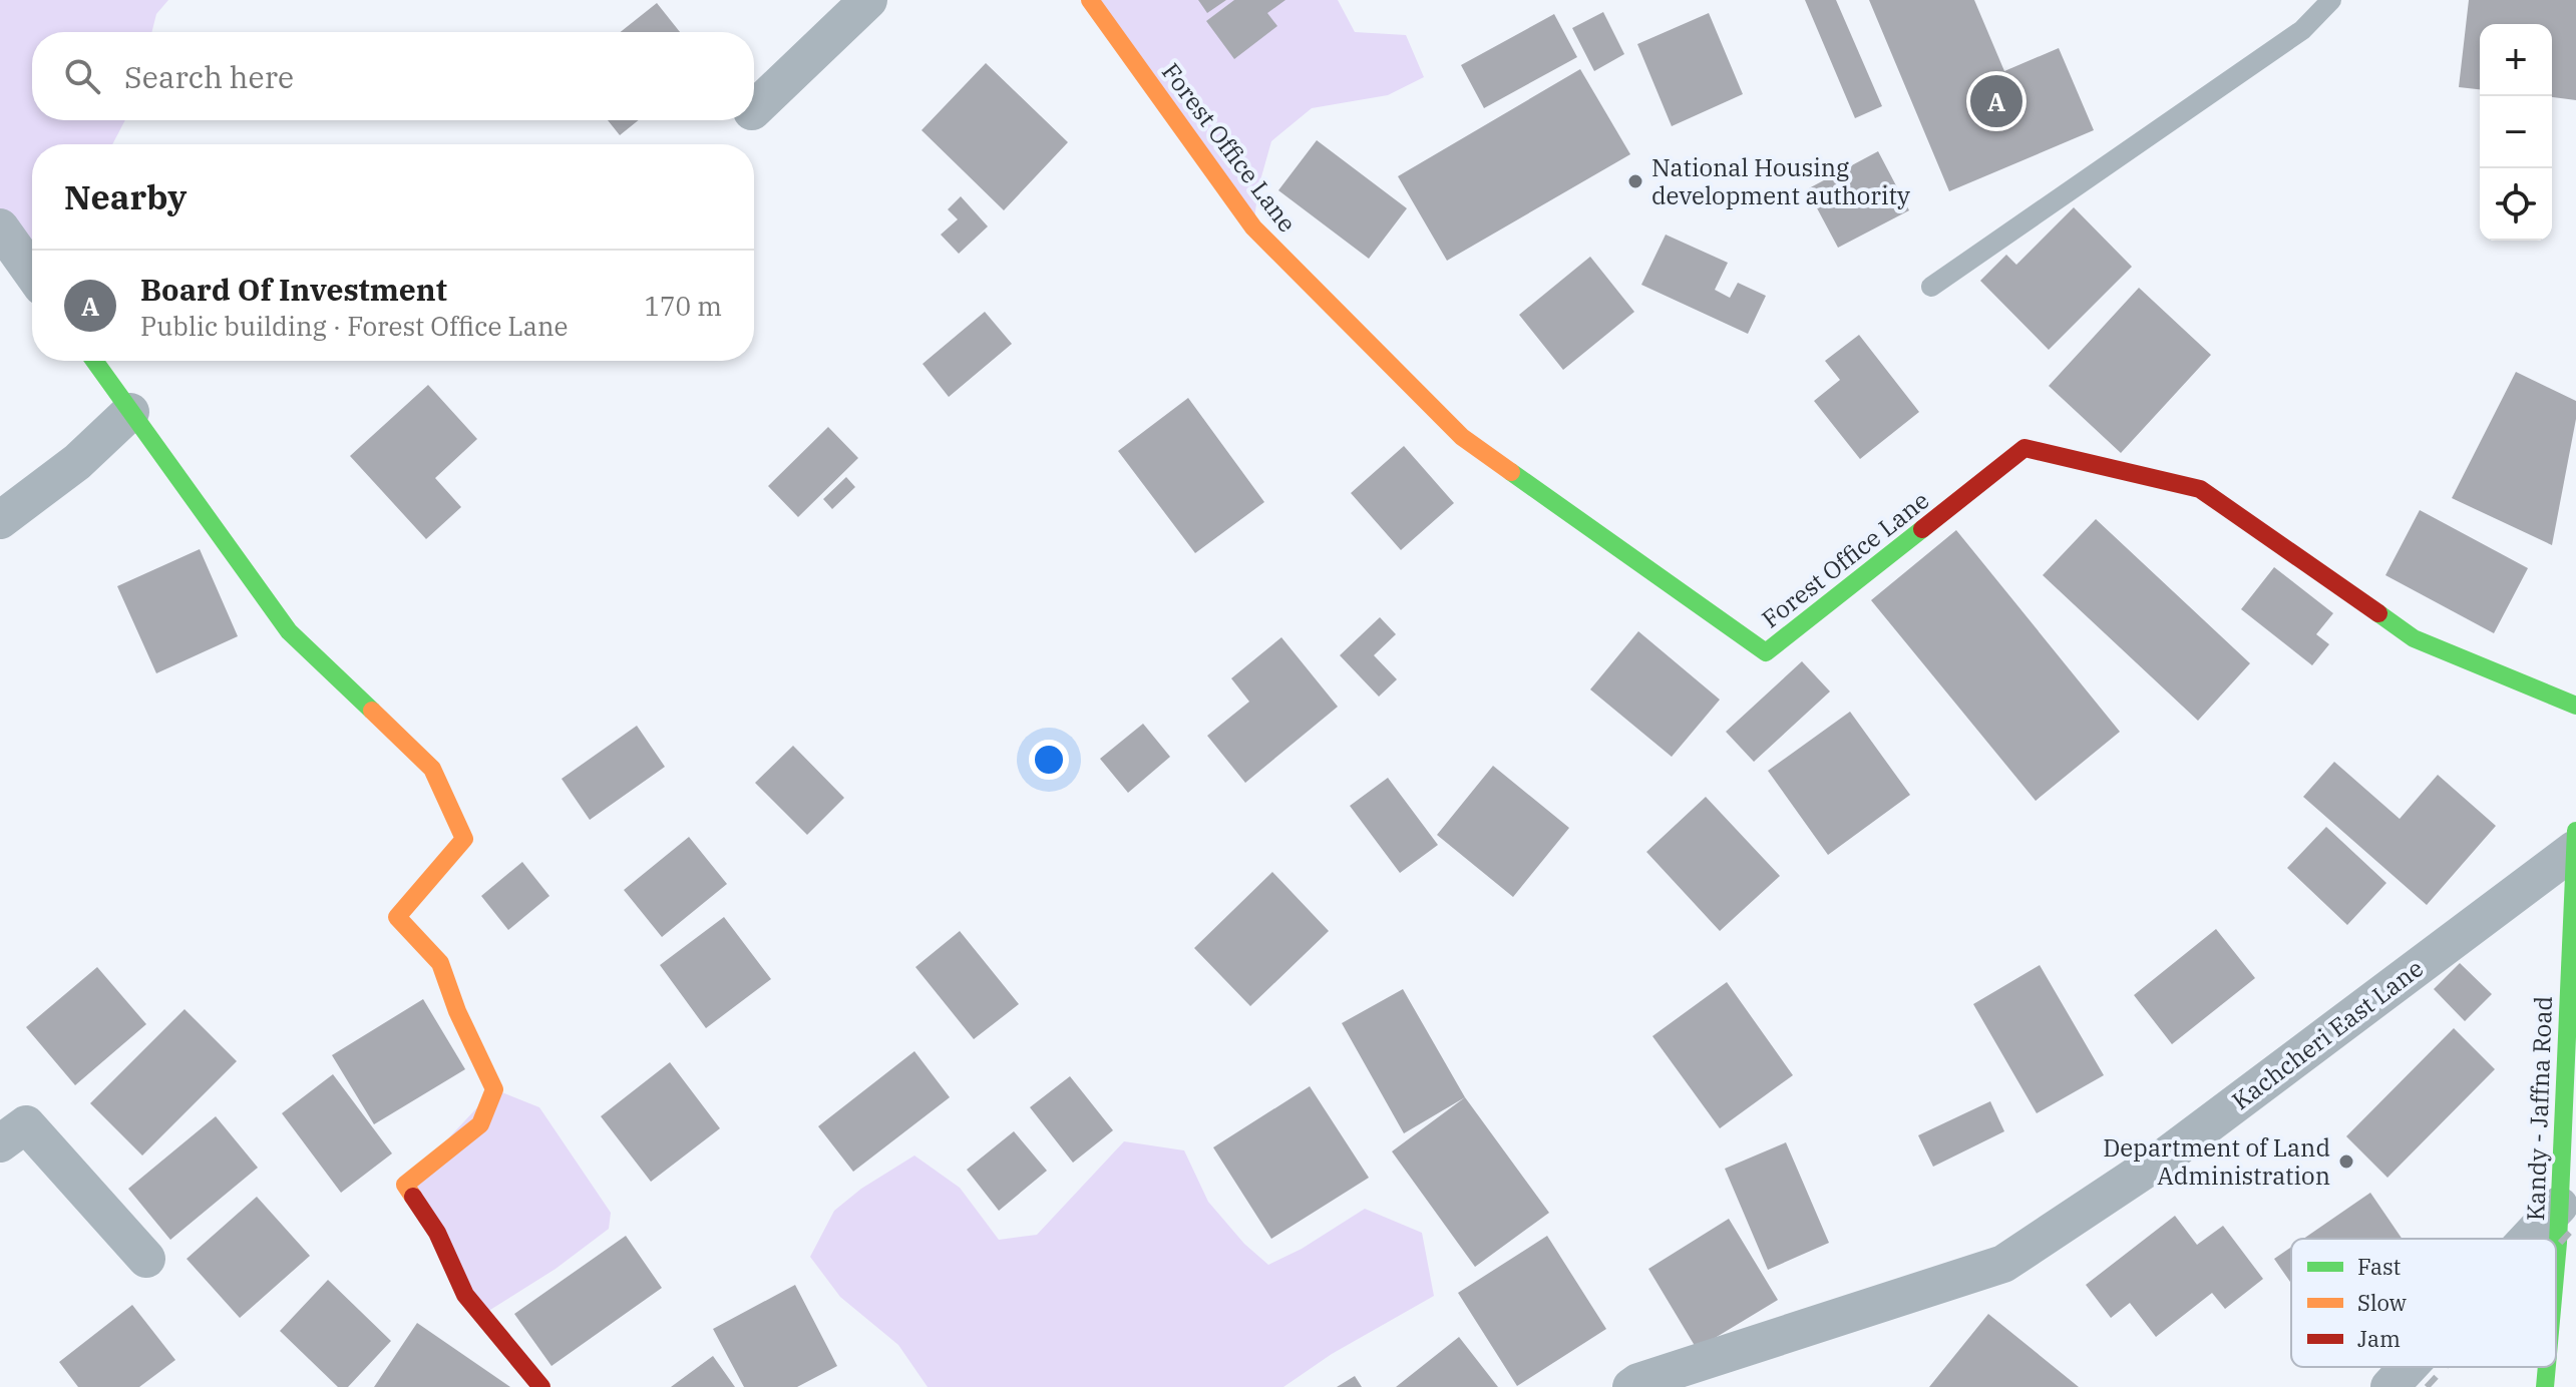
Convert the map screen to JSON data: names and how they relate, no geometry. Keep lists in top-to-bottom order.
{
  "streets": {
    "main road": ["Forest Office Lane", "Kandy - Jaffna Road"],
    "street": ["Kachcheri East Lane"]
  },
  "crossings": [
    ["Kachcheri East Lane", "Kandy - Jaffna Road"]
  ],
  "places": ["National Housing development authority", "Department of Land Administration"],
  "legend": ["Fast", "Slow", "Jam"],
  "page": {
    "map_buttons": ["+", "−"],
    "search": "Search here",
    "pins": "A",
    "heading": "Nearby",
    "list": [
      {
        "mark": "A",
        "name": "Board Of Investment",
        "note": "Public building · Forest Office Lane",
        "value": "170 m"
      }
    ]
  }
}
